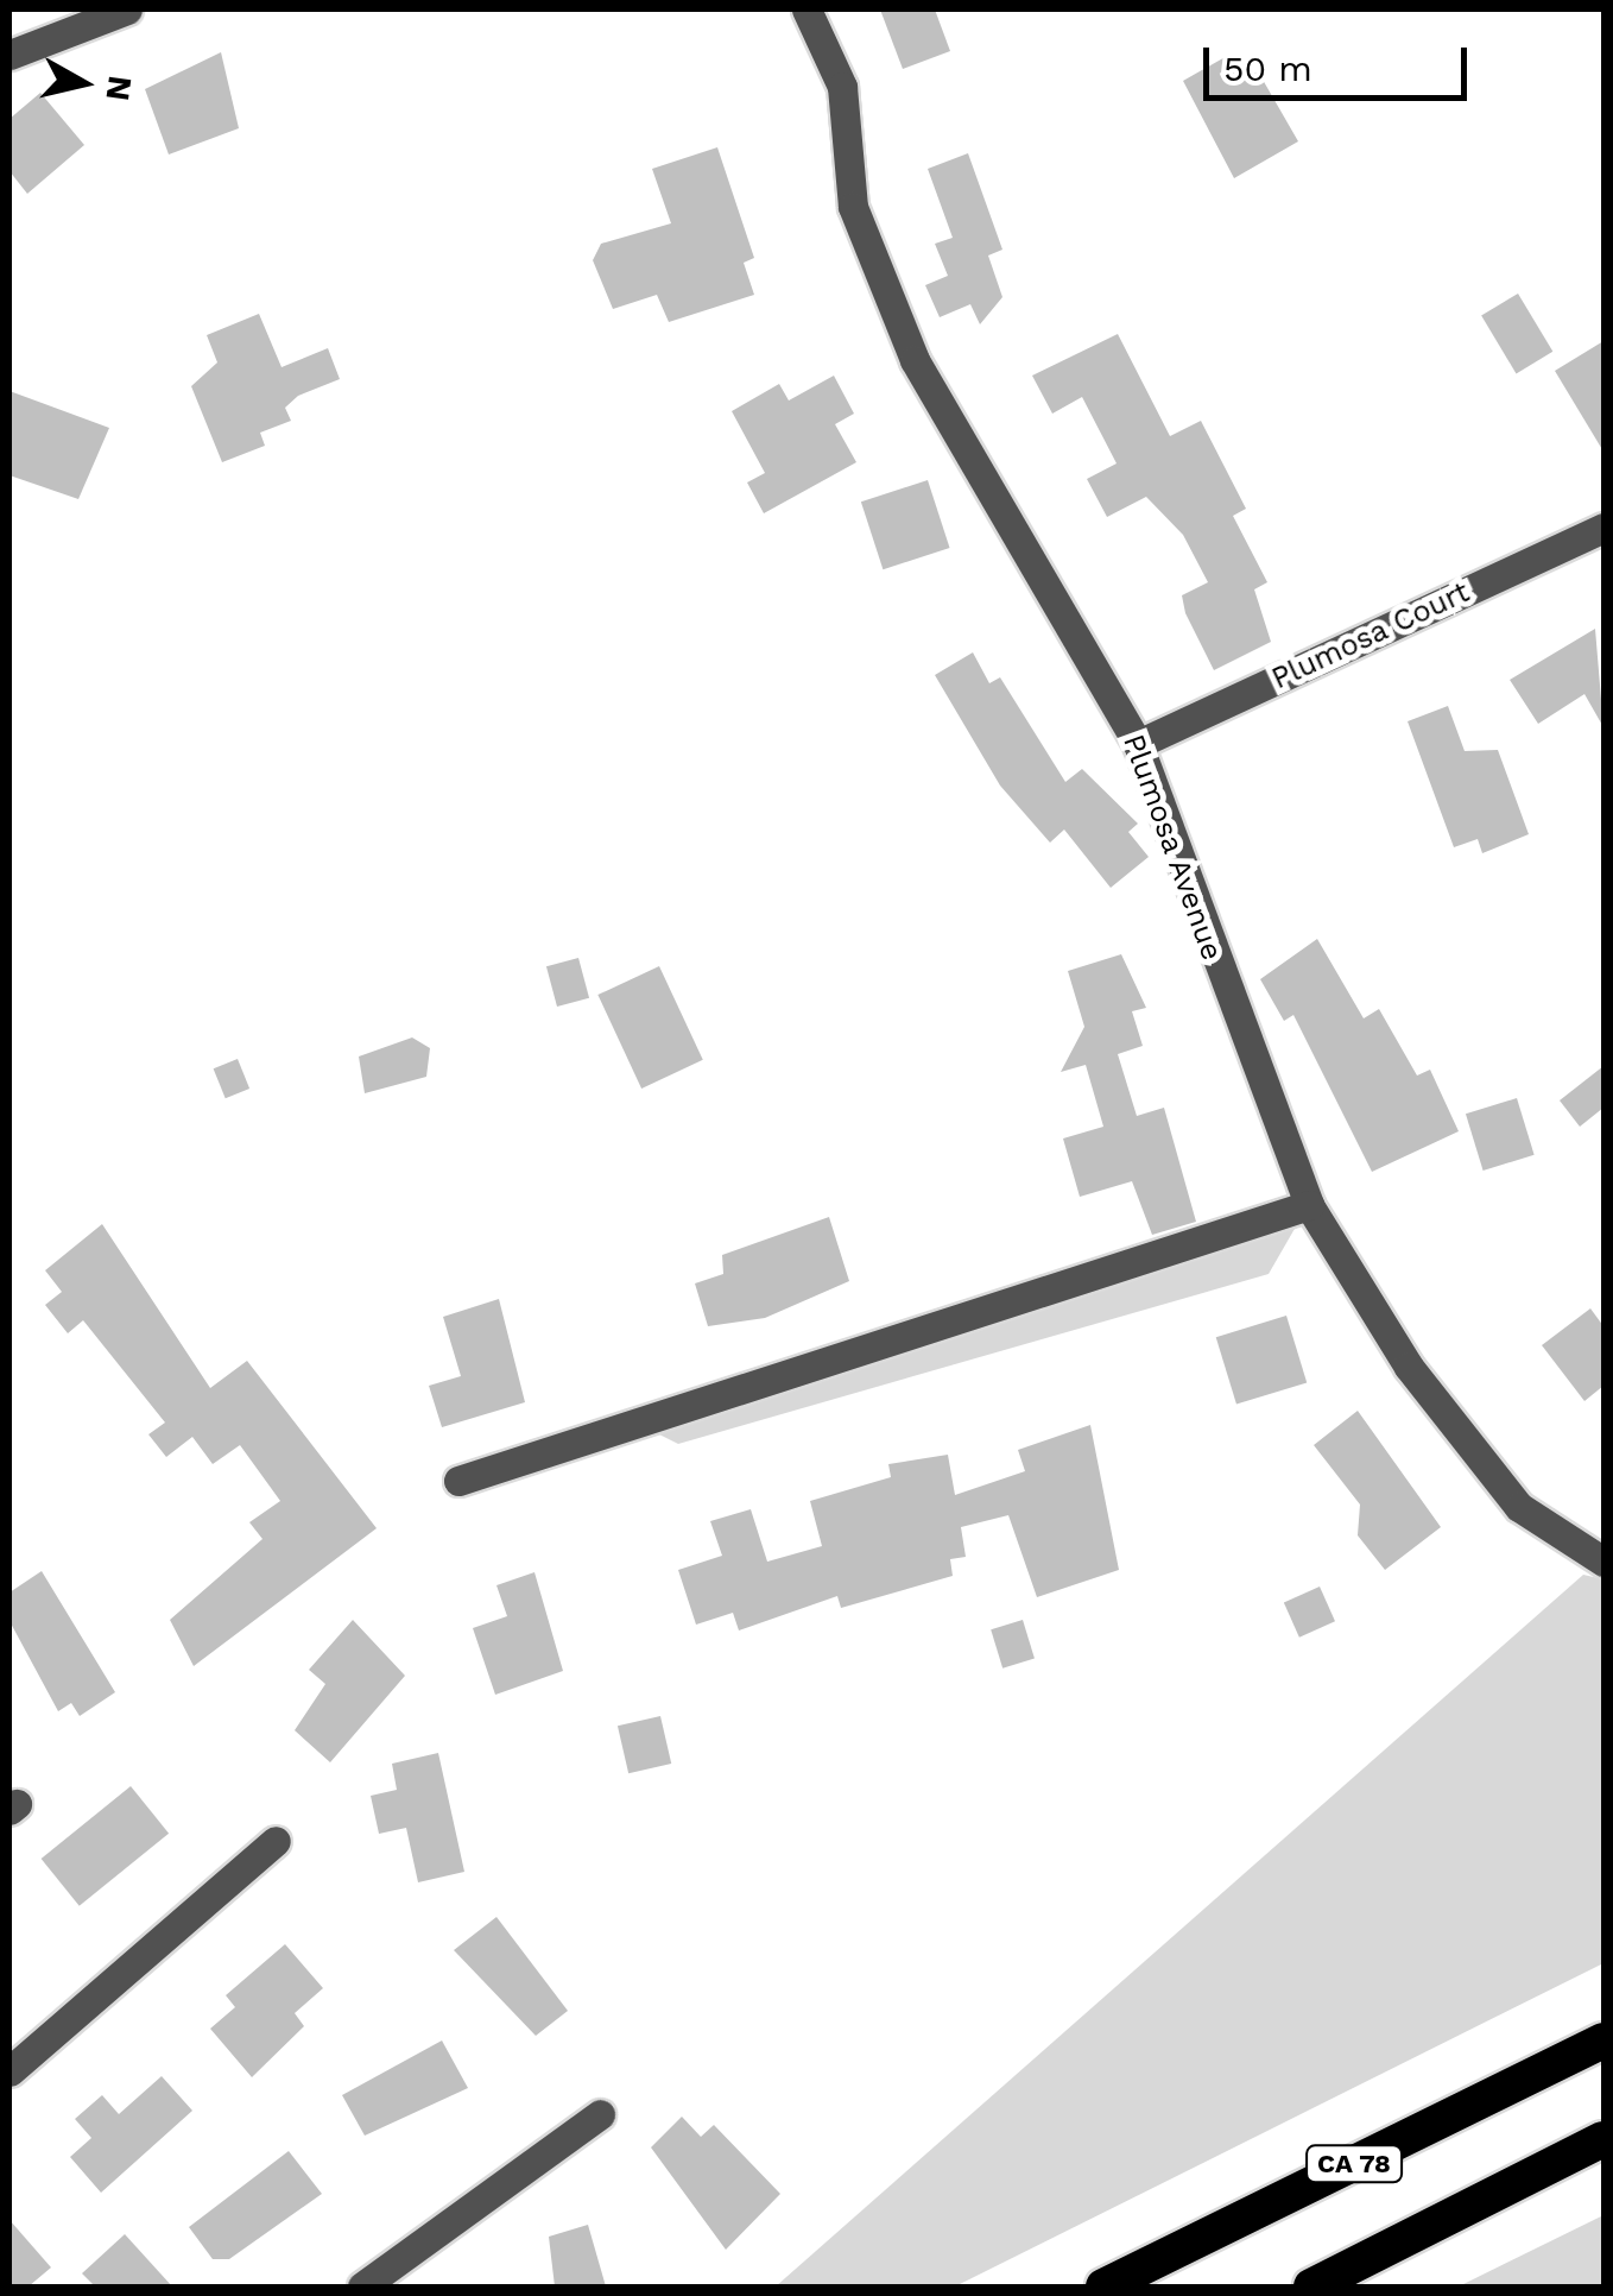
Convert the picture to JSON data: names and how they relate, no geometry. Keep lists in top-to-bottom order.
{
  "streets": {
    "highway": ["CA 78"],
    "street": ["Plumosa Court", "Plumosa Avenue"]
  },
  "crossings": [
    ["Plumosa Court", "Plumosa Avenue"]
  ],
  "scale_bar": "50 m",
  "north": "right"
}
